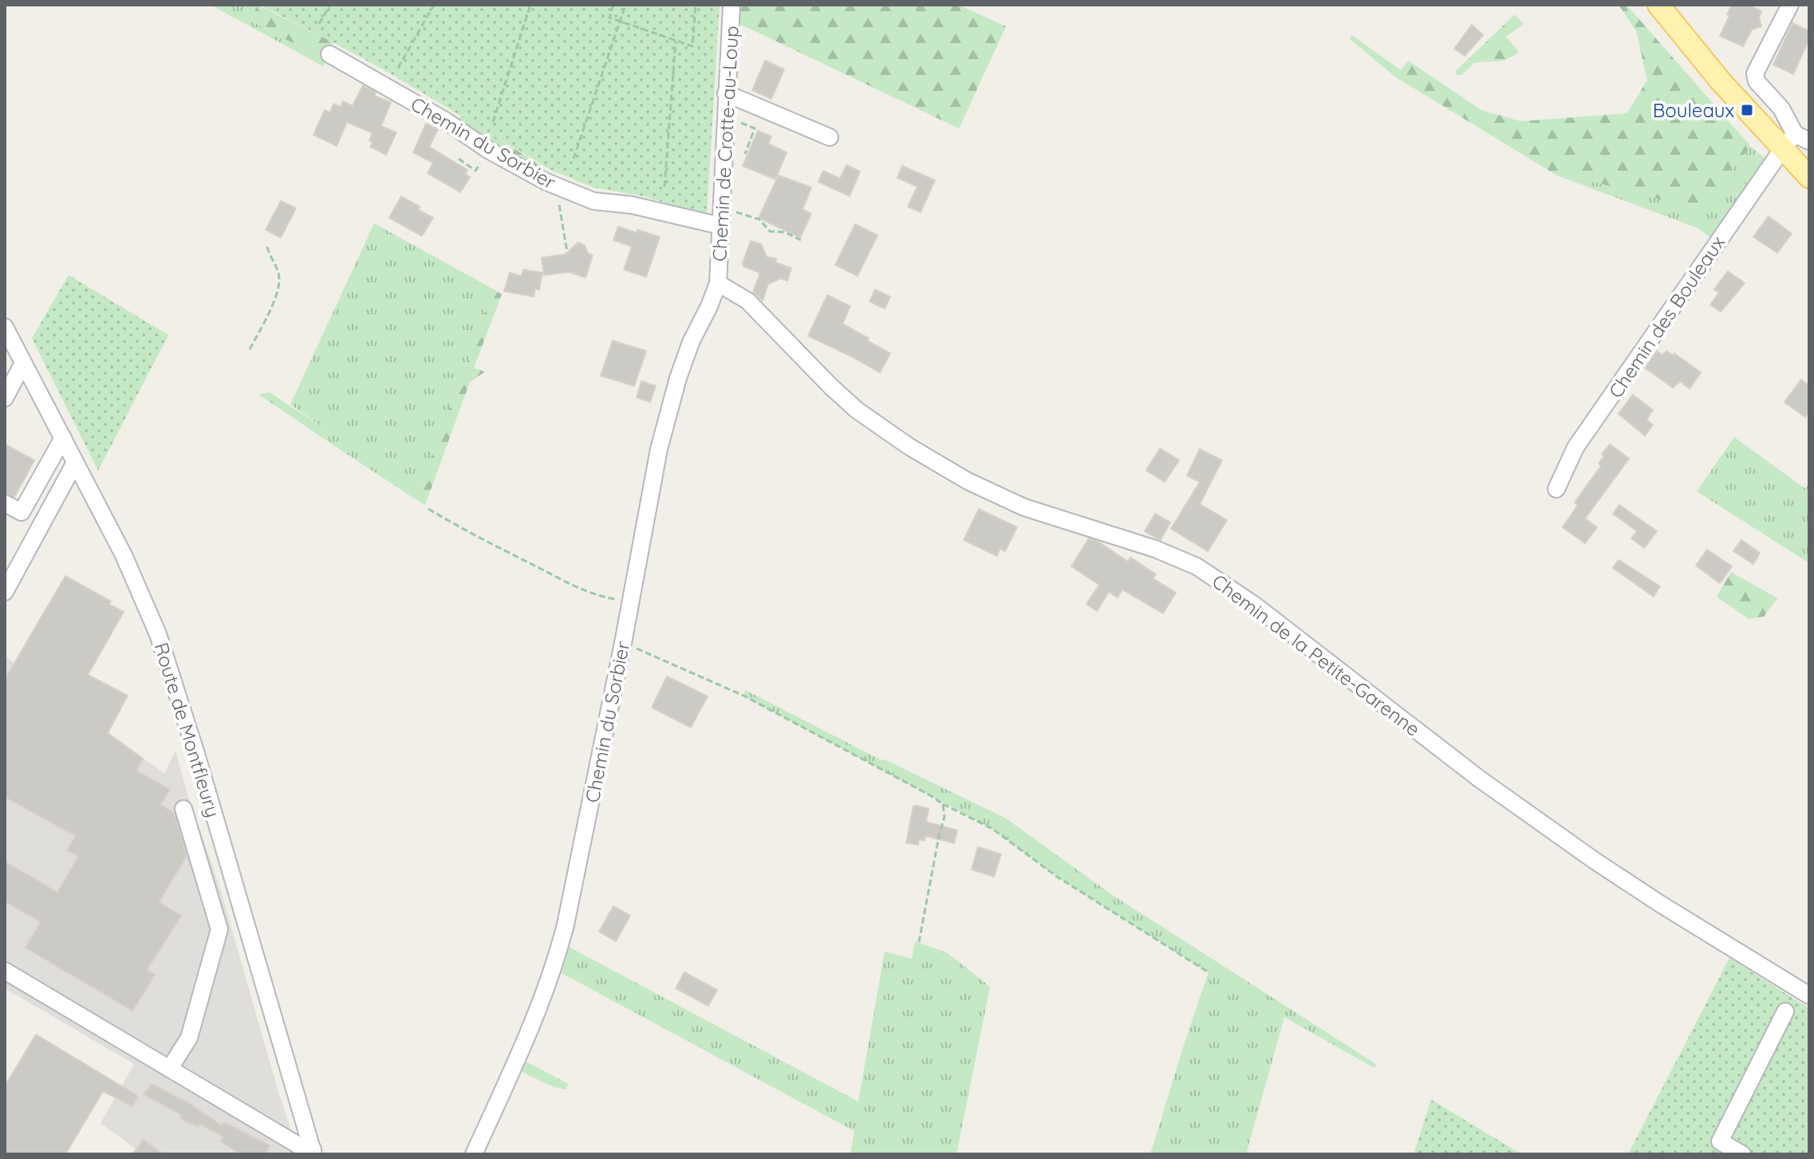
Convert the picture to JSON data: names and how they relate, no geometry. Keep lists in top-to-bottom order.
{
  "streets": {
    "street": [
      "Chemin du Sorbier",
      "Chemin de Crotte-au-Loup",
      "Chemin des Bouleaux",
      "Chemin de la Petite-Garenne",
      "Route de Montfleury"
    ]
  },
  "crossings": [
    ["Chemin du Sorbier", "Chemin de Crotte-au-Loup"],
    ["Chemin du Sorbier", "Chemin de la Petite-Garenne"],
    ["Chemin de Crotte-au-Loup", "Chemin de la Petite-Garenne"]
  ],
  "places": {
    "transit": ["Bouleaux"]
  }
}
